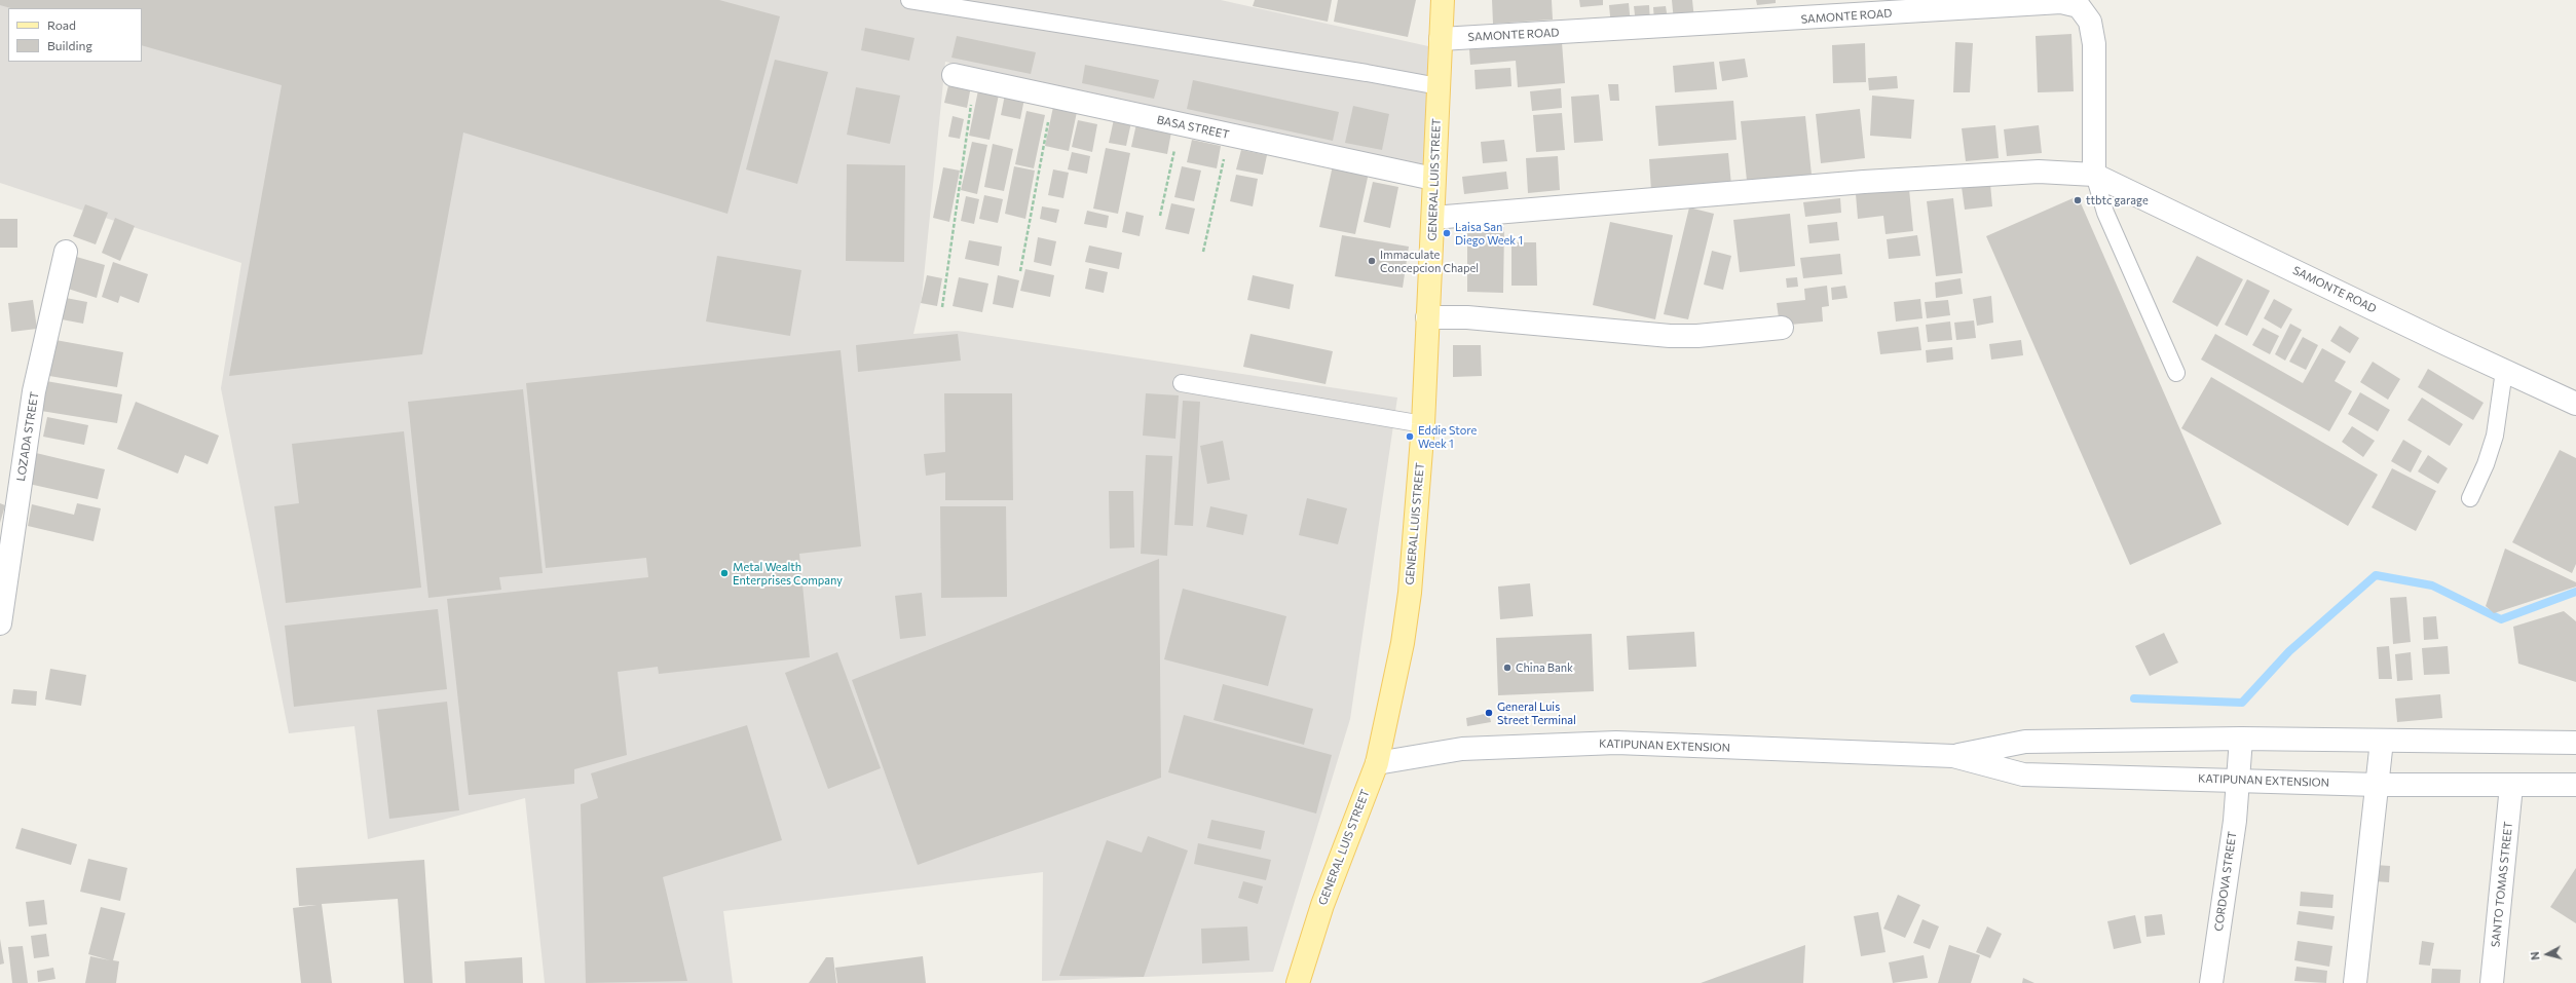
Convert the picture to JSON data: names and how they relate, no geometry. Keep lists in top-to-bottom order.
{
  "streets": {
    "main road": ["GENERAL LUIS STREET"],
    "street": [
      "SAMONTE ROAD",
      "BASA STREET",
      "LOZADA STREET",
      "KATIPUNAN EXTENSION",
      "CORDOVA STREET",
      "SANTO TOMAS STREET"
    ]
  },
  "crossings": [
    ["SAMONTE ROAD", "GENERAL LUIS STREET"],
    ["BASA STREET", "GENERAL LUIS STREET"],
    ["GENERAL LUIS STREET", "KATIPUNAN EXTENSION"],
    ["KATIPUNAN EXTENSION", "CORDOVA STREET"],
    ["KATIPUNAN EXTENSION", "SANTO TOMAS STREET"]
  ],
  "places": [
    "ttbtc garage",
    "Laisa San Diego Week 1",
    "Immaculate Concepcion Chapel",
    "Eddie Store Week 1",
    "Metal Wealth Enterprises Company",
    "China Bank",
    "General Luis Street Terminal"
  ],
  "legend": ["Road", "Building"],
  "north": "left"
}
